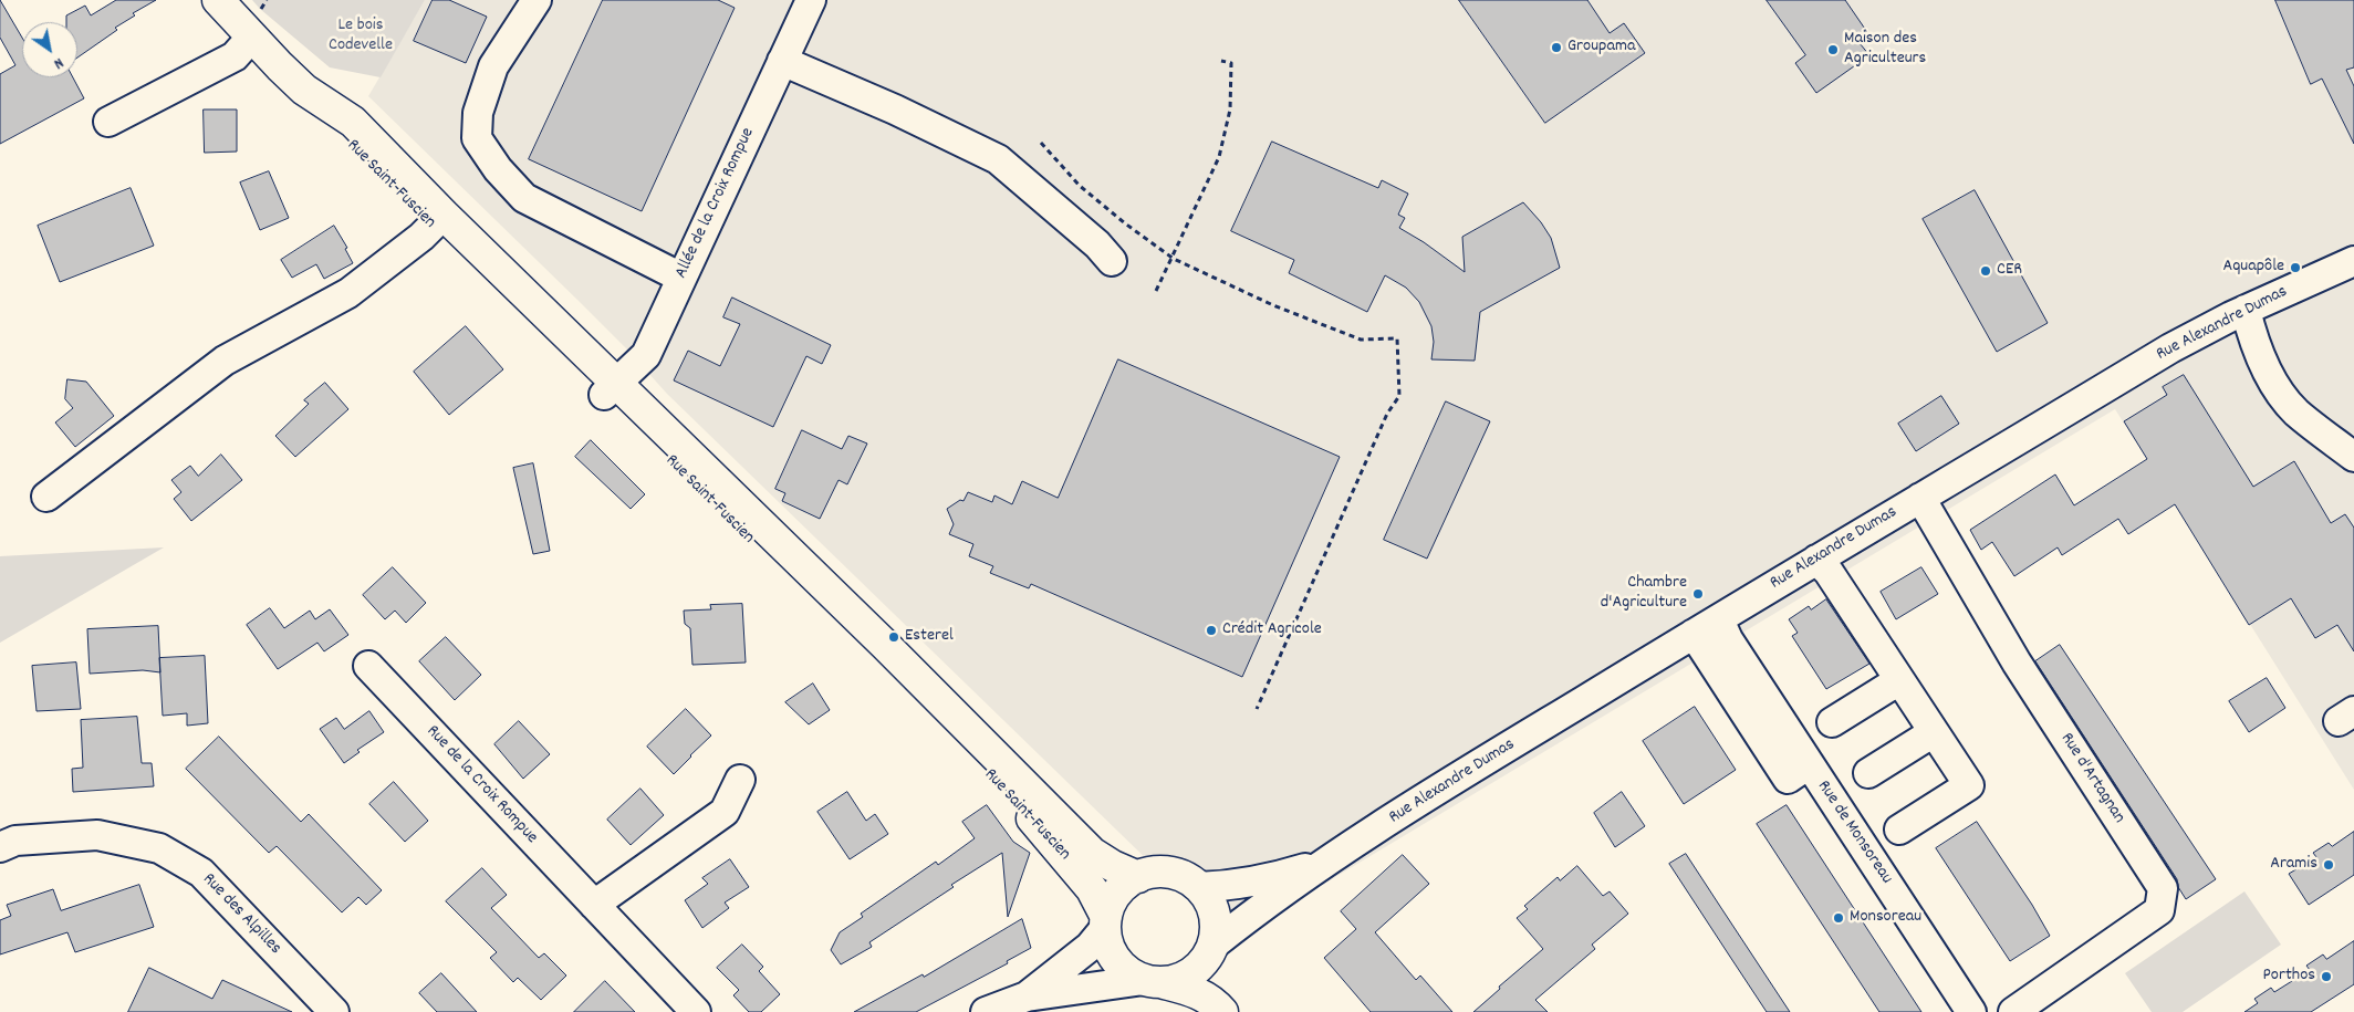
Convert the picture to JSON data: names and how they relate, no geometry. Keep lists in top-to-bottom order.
{
  "streets": {
    "main road": ["Rue Saint-Fuscien"],
    "street": [
      "Allée de la Croix Rompue",
      "Rue Alexandre Dumas",
      "Rue d'Artagnan",
      "Rue de la Croix Rompue",
      "Rue de Monsoreau",
      "Rue des Alpilles"
    ]
  },
  "crossings": [
    ["Rue Saint-Fuscien", "Allée de la Croix Rompue"],
    ["Rue Saint-Fuscien", "Rue Alexandre Dumas"],
    ["Rue Alexandre Dumas", "Rue d'Artagnan"],
    ["Rue Alexandre Dumas", "Rue de Monsoreau"]
  ],
  "parks": ["Le bois Codevelle"],
  "places": [
    "Groupama",
    "Maison des Agriculteurs",
    "Aquapôle",
    "CER",
    "Chambre d'Agriculture",
    "Crédit Agricole",
    "Esterel",
    "Aramis",
    "Monsoreau",
    "Porthos"
  ],
  "north": "bottom right"
}
